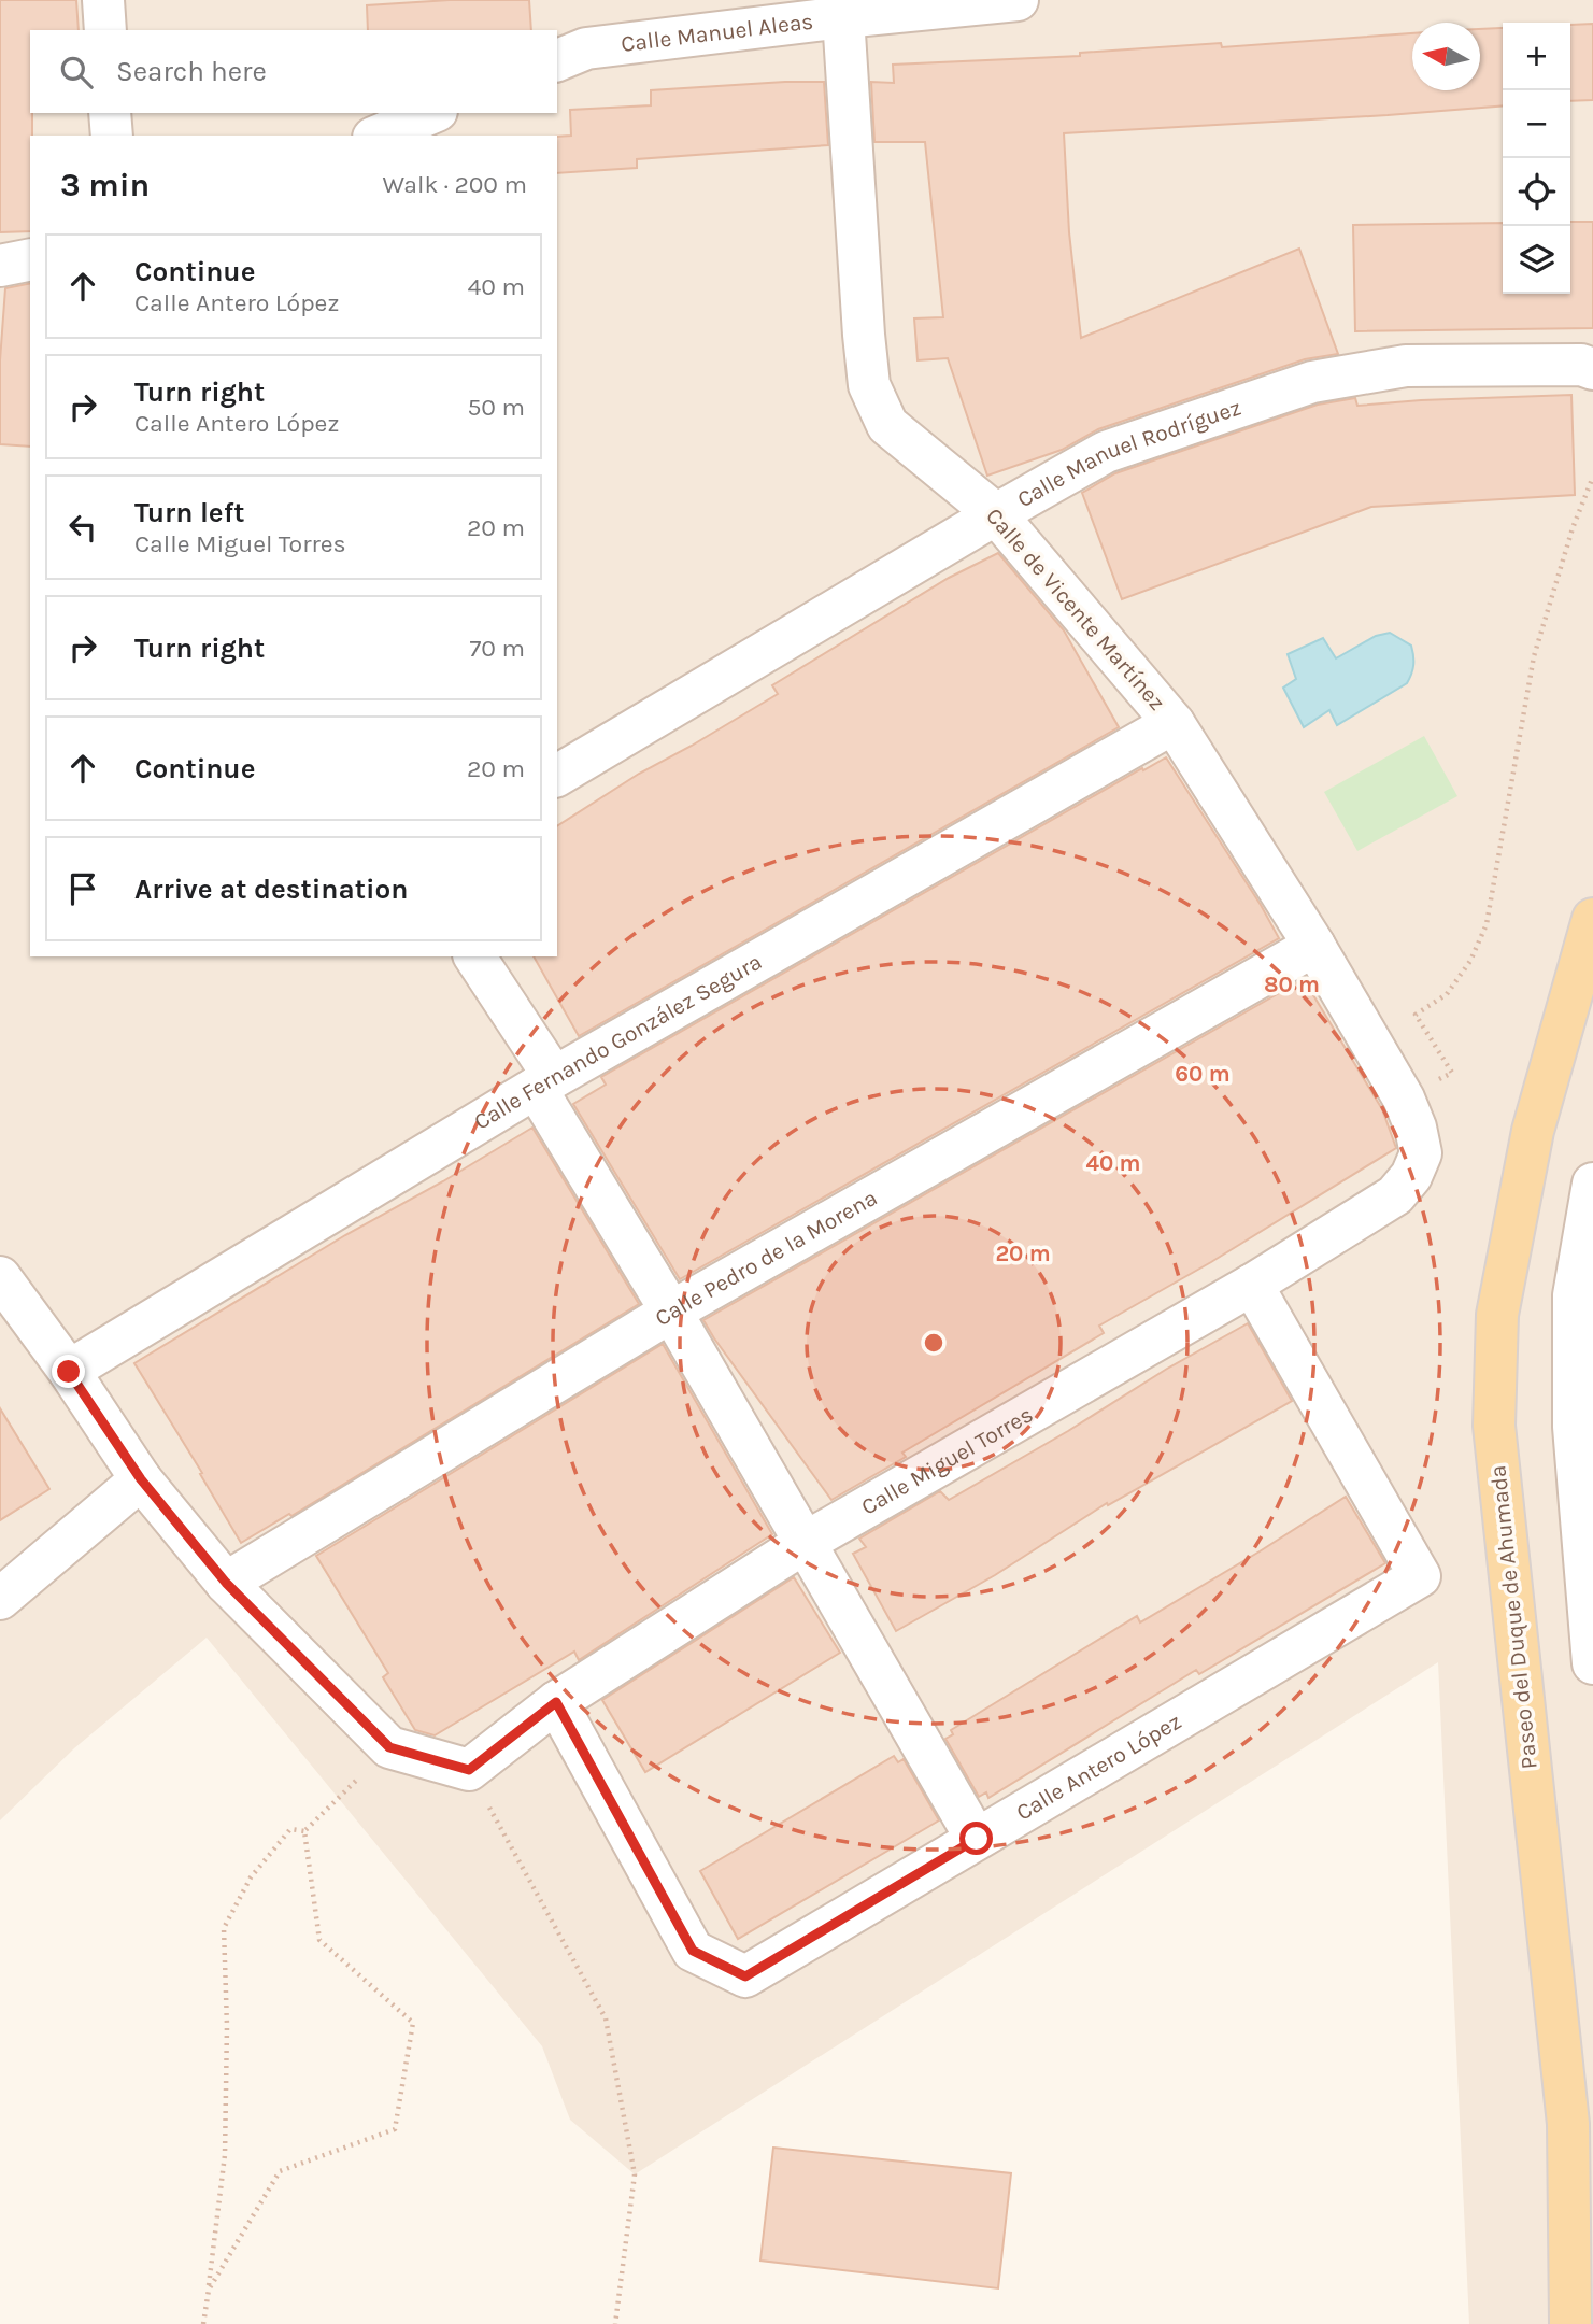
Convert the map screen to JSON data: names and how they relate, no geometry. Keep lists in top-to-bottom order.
{
  "streets": {
    "main road": ["Paseo del Duque de Ahumada"],
    "street": [
      "Calle Manuel Aleas",
      "Calle Manuel Rodríguez",
      "Calle de Vicente Martínez",
      "Calle Fernando González Segura",
      "Calle Pedro de la Morena",
      "Calle Miguel Torres",
      "Calle Antero López"
    ]
  },
  "crossings": [
    ["Calle Manuel Aleas", "Calle de Vicente Martínez"],
    ["Calle Manuel Rodríguez", "Calle de Vicente Martínez"],
    ["Calle de Vicente Martínez", "Calle Fernando González Segura"],
    ["Calle de Vicente Martínez", "Calle Pedro de la Morena"],
    ["Calle de Vicente Martínez", "Calle Miguel Torres"],
    ["Calle Miguel Torres", "Calle Antero López"]
  ],
  "north": "left",
  "page": {
    "map_buttons": ["+", "−"],
    "search": "Search here",
    "heading": ["3 min", "Walk · 200 m"],
    "list": [
      ["Continue", "Calle Antero López", "40 m"],
      ["Turn right", "Calle Antero López", "50 m"],
      ["Turn left", "Calle Miguel Torres", "20 m"],
      ["Turn right", "70 m"],
      ["Continue", "20 m"],
      "Arrive at destination"
    ]
  },
  "rings": [
    "80 m",
    "60 m",
    "40 m",
    "20 m"
  ]
}
